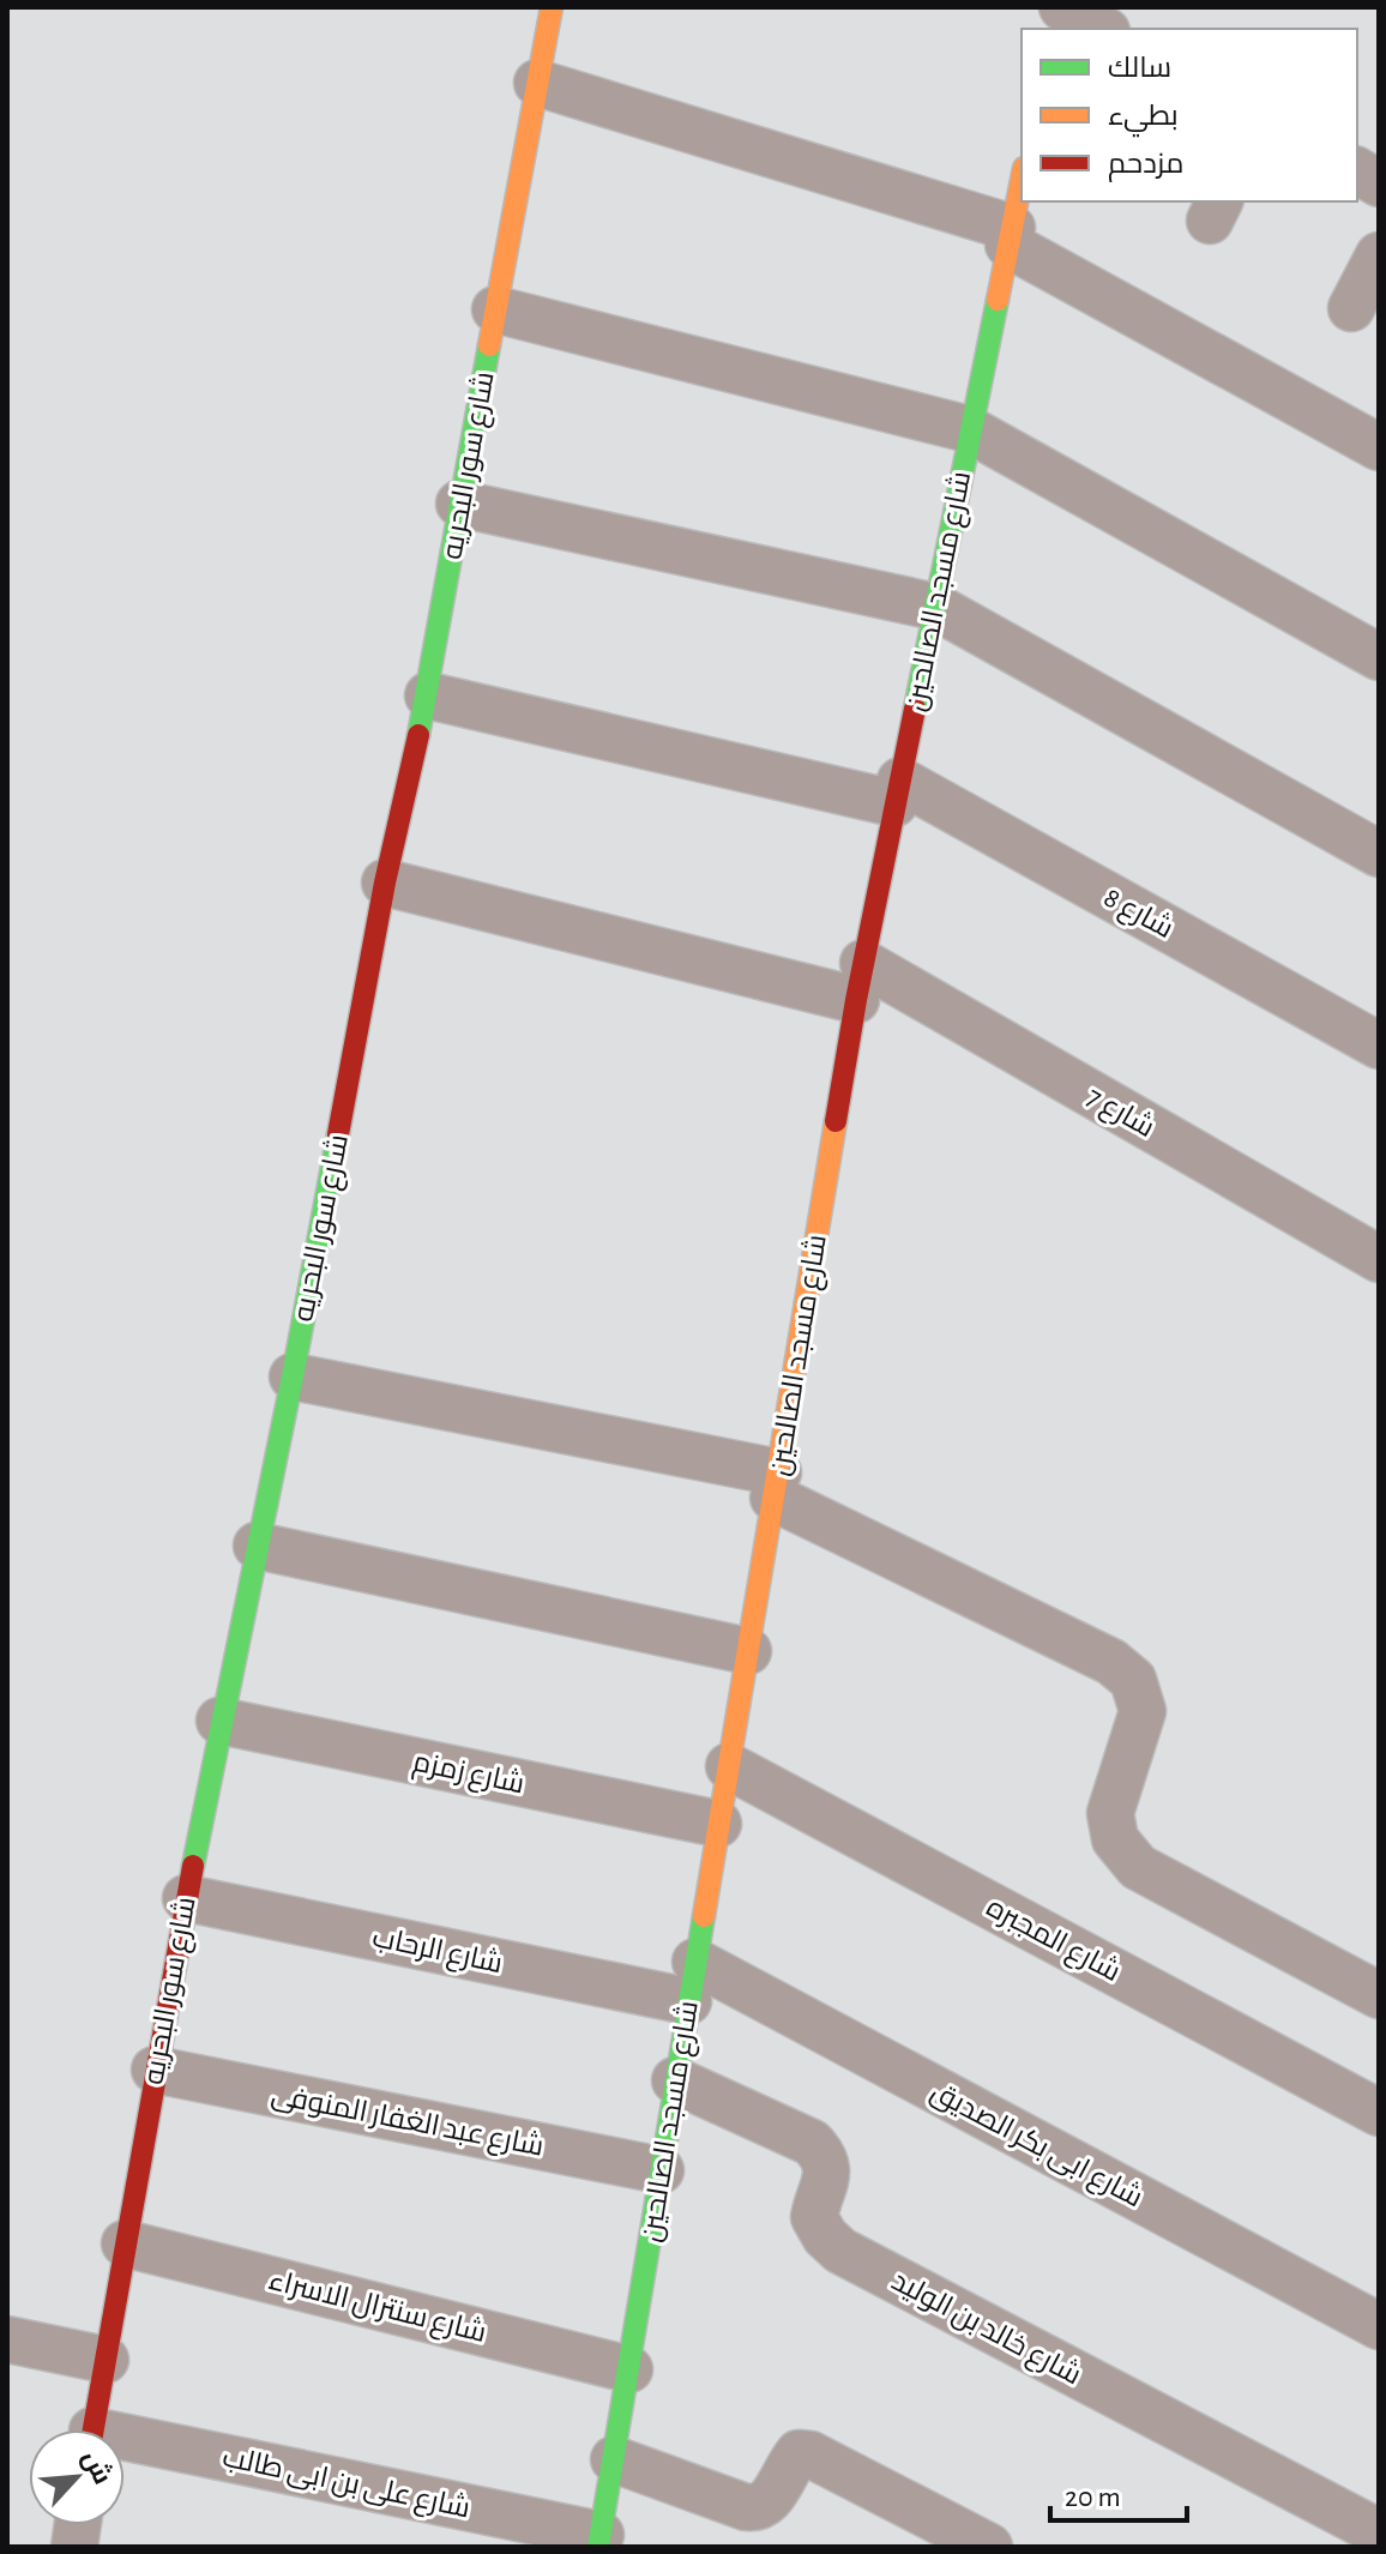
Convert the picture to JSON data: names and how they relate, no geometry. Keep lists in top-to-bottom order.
{
  "streets": {
    "street": [
      "شارع سور البحريه",
      "شارع مسجد الصالحين",
      "شارع 8",
      "شارع 7",
      "شارع زمزم",
      "شارع المجبره",
      "شارع الرحاب",
      "شارع عبد الغفار المنوفى",
      "شارع ابى بكر الصديق",
      "شارع سنترال الاسراء",
      "شارع خالد بن الوليد",
      "شارع على بن ابى طالب"
    ]
  },
  "crossings": [
    ["شارع سور البحريه", "شارع 8"],
    ["شارع سور البحريه", "شارع 7"],
    ["شارع سور البحريه", "شارع زمزم"],
    ["شارع سور البحريه", "شارع الرحاب"],
    ["شارع سور البحريه", "شارع عبد الغفار المنوفى"],
    ["شارع سور البحريه", "شارع سنترال الاسراء"],
    ["شارع مسجد الصالحين", "شارع 8"],
    ["شارع مسجد الصالحين", "شارع 7"],
    ["شارع مسجد الصالحين", "شارع زمزم"],
    ["شارع مسجد الصالحين", "شارع المجبره"],
    ["شارع مسجد الصالحين", "شارع الرحاب"],
    ["شارع مسجد الصالحين", "شارع عبد الغفار المنوفى"],
    ["شارع مسجد الصالحين", "شارع ابى بكر الصديق"],
    ["شارع مسجد الصالحين", "شارع سنترال الاسراء"],
    ["شارع مسجد الصالحين", "شارع خالد بن الوليد"],
    ["شارع مسجد الصالحين", "شارع على بن ابى طالب"],
    ["شارع الرحاب", "شارع ابى بكر الصديق"]
  ],
  "legend": ["سالك", "بطيء", "مزدحم"],
  "scale_bar": "20 m",
  "north": "top right"
}
